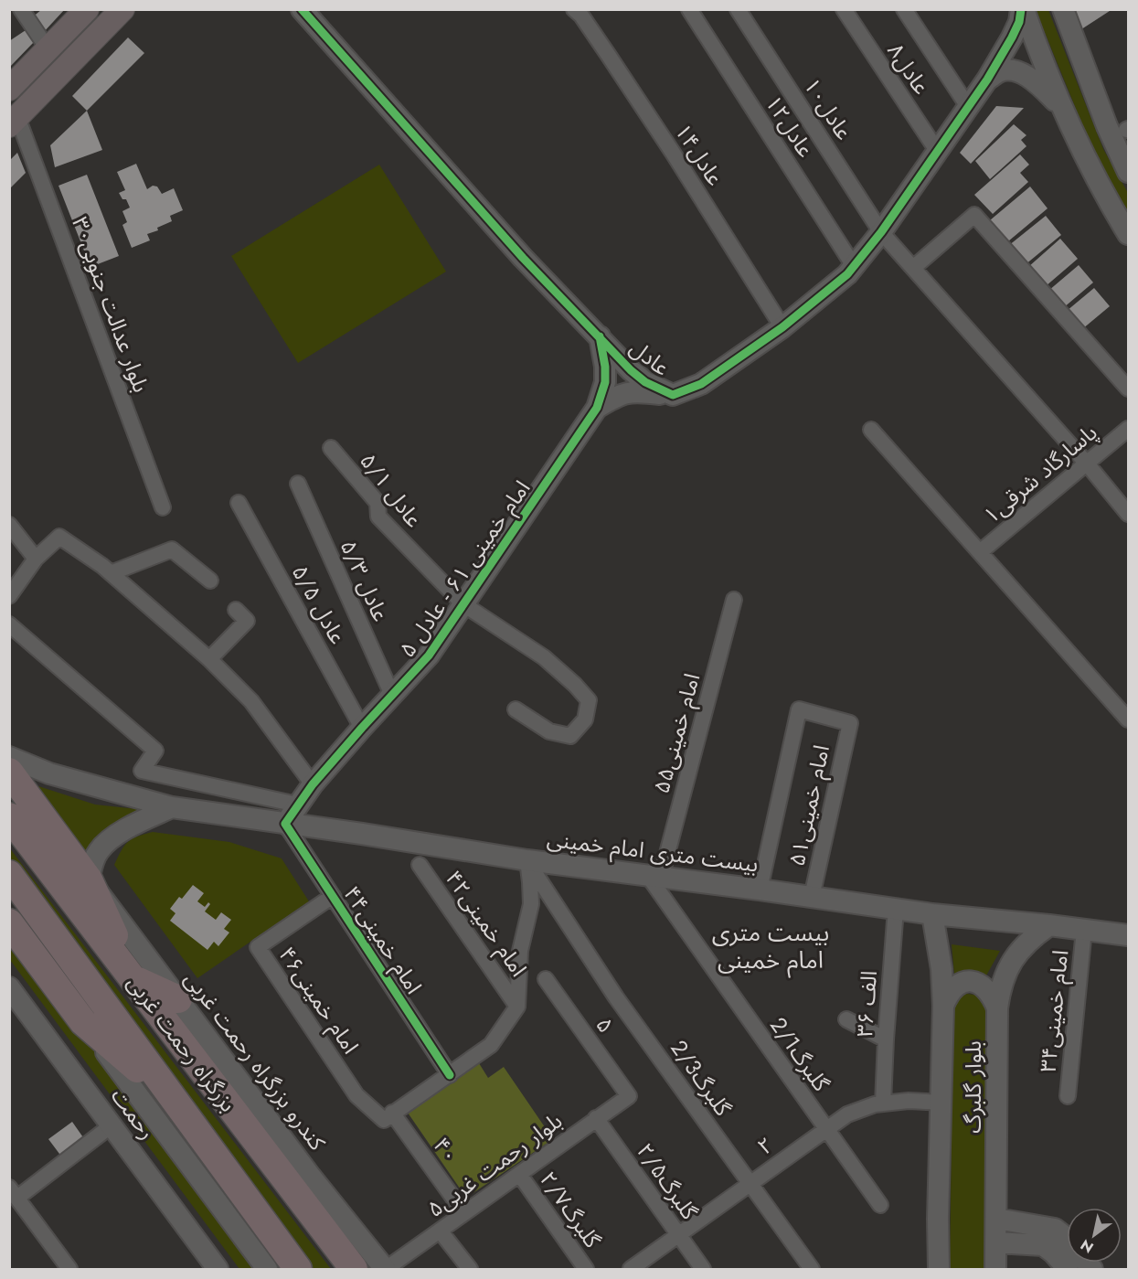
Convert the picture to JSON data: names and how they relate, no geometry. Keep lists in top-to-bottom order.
{
  "streets": {
    "highway": ["بزرگراه رحمت غربی"],
    "street": [
      "۸عادل",
      "عادل۱۰",
      "عادل۱۲",
      "عادل۱۴",
      "بلوار عدالت جنوبی۳۰",
      "عادل",
      "پاسارگاد شرقی۱",
      "عادل ۵/۱",
      "امام خمینی ۶۱ - عادل ۵",
      "عادل ۵/۳",
      "عادل ۵/۵",
      "امام خمینی۵۵",
      "امام خمینی۵۱",
      "بیست متری امام خمینی",
      "امام خمینی۴۲",
      "۴۴امام خمینی",
      "امام خمینی۴۶",
      "۳۶ الف",
      "امام خمینی۳۴",
      "۵",
      "2/1گلبرگ",
      "کندرو بزرگراه رحمت غربی",
      "2/3گلبرگ",
      "بلوار گلبرگ",
      "رحمت",
      "۲",
      "۴۰",
      "بلوار رحمت غربی۵",
      "گلبرگ۲/۵",
      "گلبرگ۲/۷"
    ]
  },
  "crossings": [
    ["۸عادل", "عادل"],
    ["عادل۱۰", "عادل"],
    ["عادل۱۰", "پاسارگاد شرقی۱"],
    ["عادل۱۲", "عادل"],
    ["عادل۱۴", "عادل"],
    ["عادل", "امام خمینی ۶۱ - عادل ۵"],
    ["عادل ۵/۱", "امام خمینی ۶۱ - عادل ۵"],
    ["امام خمینی ۶۱ - عادل ۵", "عادل ۵/۳"],
    ["امام خمینی ۶۱ - عادل ۵", "عادل ۵/۵"],
    ["امام خمینی ۶۱ - عادل ۵", "بیست متری امام خمینی"],
    ["امام خمینی ۶۱ - عادل ۵", "۴۴امام خمینی"],
    ["امام خمینی۵۵", "بیست متری امام خمینی"],
    ["امام خمینی۵۵", "2/1گلبرگ"],
    ["امام خمینی۵۱", "بیست متری امام خمینی"],
    ["بیست متری امام خمینی", "۴۴امام خمینی"],
    ["بیست متری امام خمینی", "۳۶ الف"],
    ["بیست متری امام خمینی", "امام خمینی۳۴"],
    ["بیست متری امام خمینی", "2/1گلبرگ"],
    ["بیست متری امام خمینی", "2/3گلبرگ"],
    ["بیست متری امام خمینی", "بلوار گلبرگ"],
    ["۴۴امام خمینی", "امام خمینی۴۶"],
    ["امام خمینی۴۶", "۴۰"],
    ["۳۶ الف", "۲"],
    ["۵", "بلوار رحمت غربی۵"],
    ["2/1گلبرگ", "۲"],
    ["کندرو بزرگراه رحمت غربی", "بلوار رحمت غربی۵"],
    ["2/3گلبرگ", "۲"],
    ["بلوار گلبرگ", "۲"],
    ["۲", "گلبرگ۲/۵"],
    ["۴۰", "بلوار رحمت غربی۵"],
    ["بلوار رحمت غربی۵", "گلبرگ۲/۵"],
    ["بلوار رحمت غربی۵", "گلبرگ۲/۷"]
  ],
  "districts": ["بیست متری امام خمینی"],
  "north": "bottom left"
}
